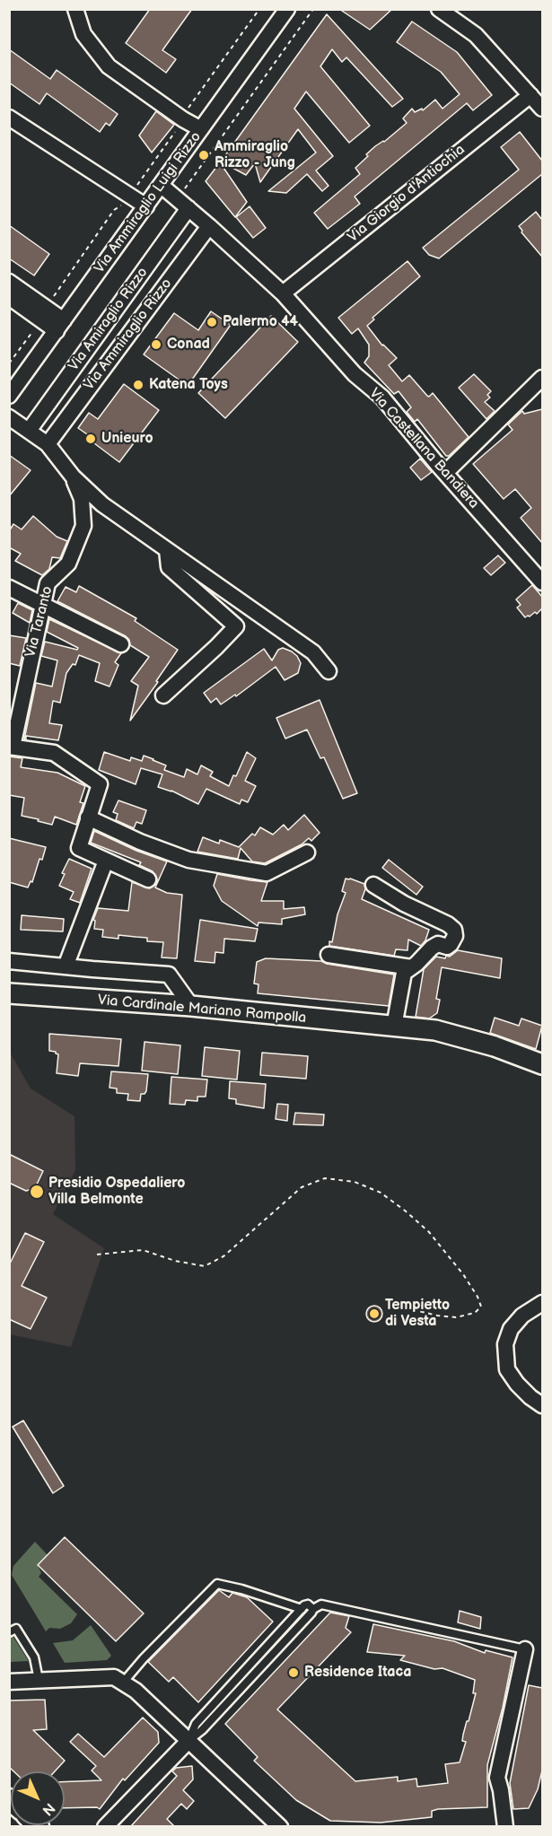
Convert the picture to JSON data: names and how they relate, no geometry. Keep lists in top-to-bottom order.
{
  "streets": {
    "street": [
      "Via Giorgio d'Antiochia",
      "Via Ammiraglio Luigi Rizzo",
      "Via Amiraglio Rizzo",
      "Via Ammiraglio Rizzo",
      "Via Castellana Bandiera",
      "Via Taranto",
      "Via Cardinale Mariano Rampolla"
    ]
  },
  "crossings": [
    ["Via Giorgio d'Antiochia", "Via Castellana Bandiera"],
    ["Via Ammiraglio Luigi Rizzo", "Via Castellana Bandiera"],
    ["Via Amiraglio Rizzo", "Via Castellana Bandiera"],
    ["Via Ammiraglio Rizzo", "Via Castellana Bandiera"]
  ],
  "places": [
    "Ammiraglio Rizzo - Jung",
    "Palermo 44",
    "Conad",
    "Katena Toys",
    "Unieuro",
    "Presidio Ospedaliero Villa Belmonte",
    "Tempietto di Vesta",
    "Residence Itaca"
  ],
  "north": "bottom right"
}
